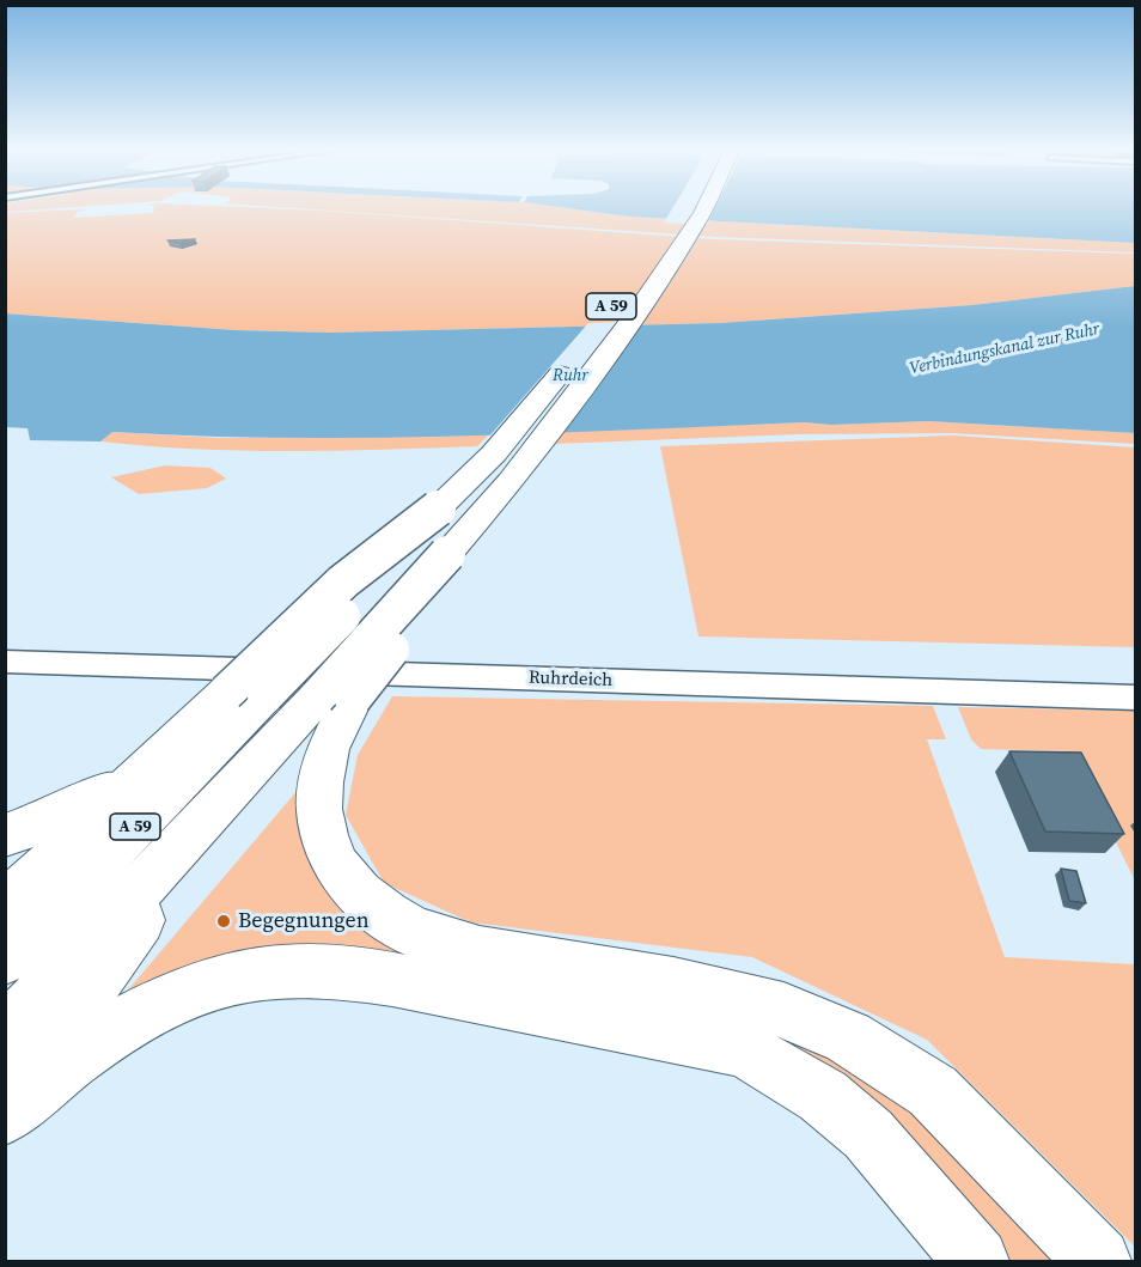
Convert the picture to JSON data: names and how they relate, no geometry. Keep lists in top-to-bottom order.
{
  "streets": {
    "highway": ["A 59"],
    "main road": ["Ruhrdeich"]
  },
  "water": ["Verbindungskanal zur Ruhr", "Ruhr"],
  "places": ["Begegnungen"]
}
